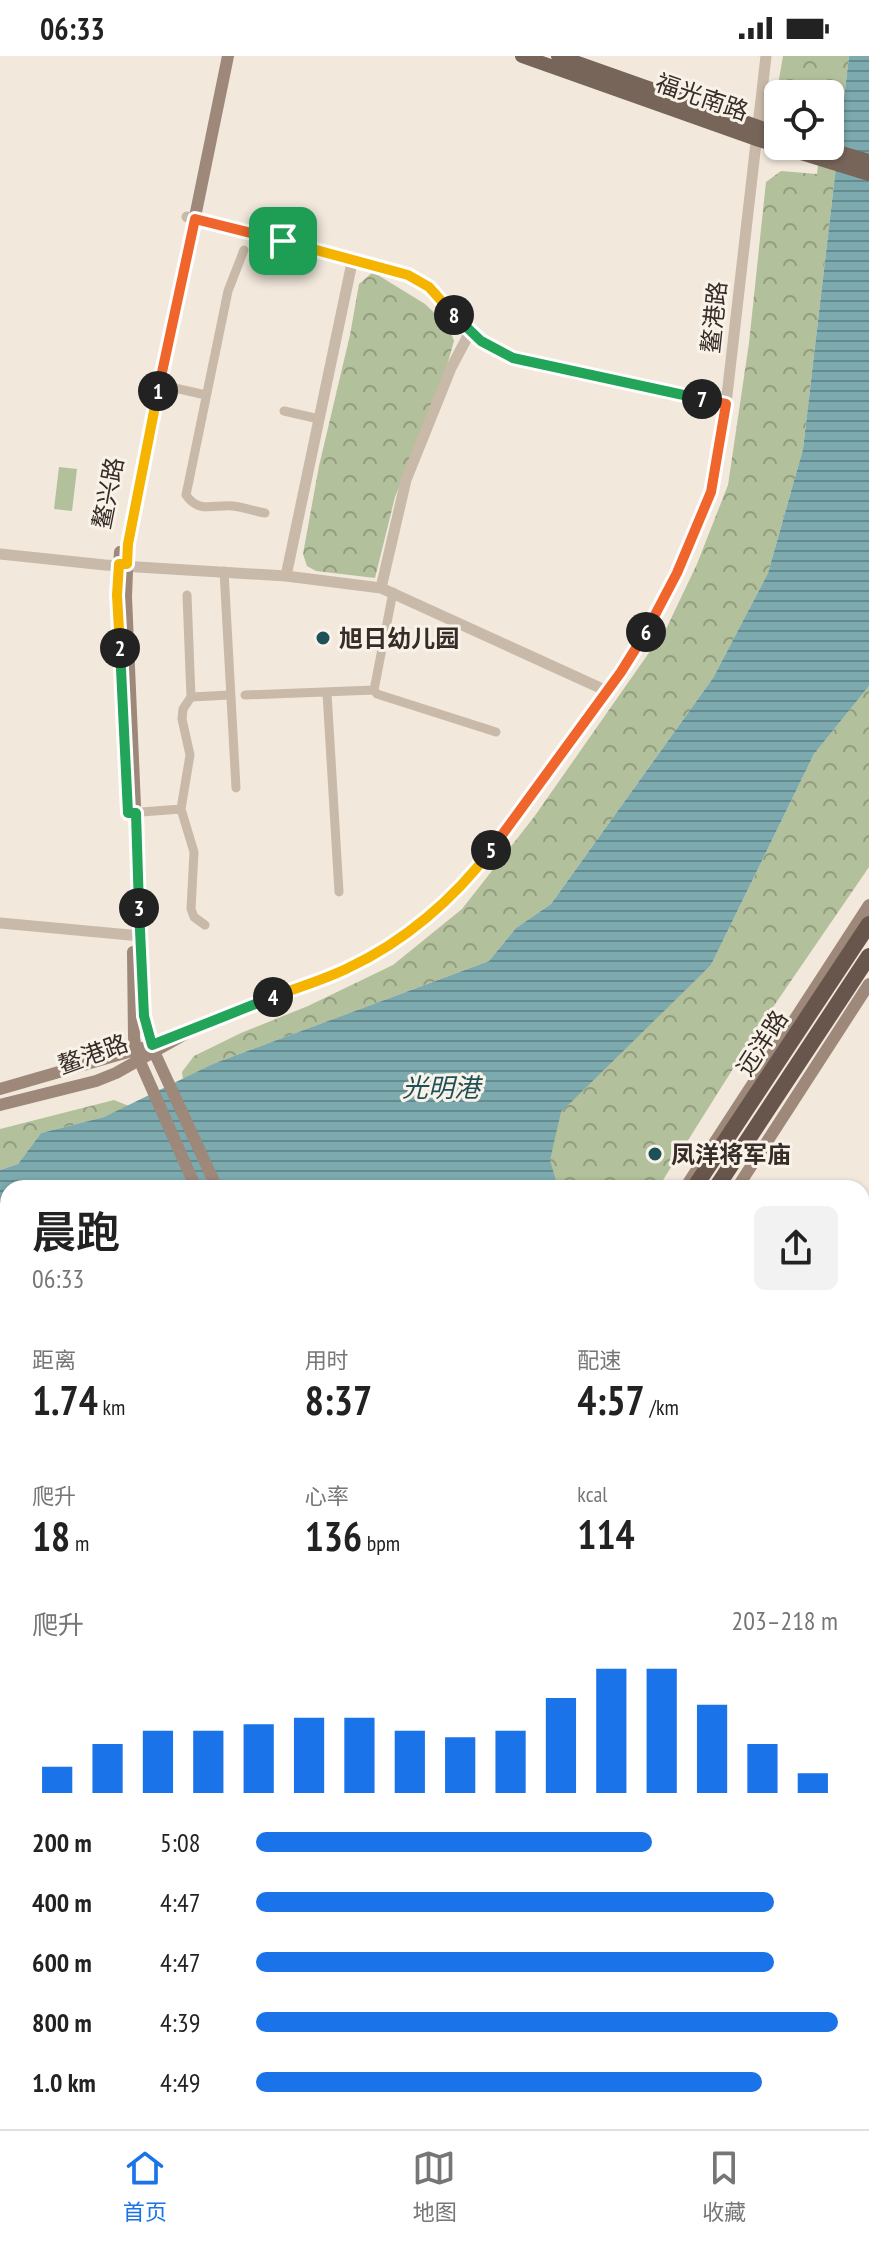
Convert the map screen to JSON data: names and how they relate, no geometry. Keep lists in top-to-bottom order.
{
  "streets": {
    "highway": ["远洋路"],
    "main road": ["福光南路", "鳌港路", "鳌兴路"]
  },
  "crossings": [
    ["福光南路", "鳌港路"]
  ],
  "water": ["光明港"],
  "places": ["旭日幼儿园", "凤洋将军庙"],
  "page": {
    "status": "06:33",
    "pins": [
      "8",
      "1",
      "7",
      "6",
      "2",
      "5",
      "3",
      "4"
    ],
    "heading": ["晨跑", "06:33"],
    "stats": [
      ["距离", "1.74 km"],
      ["用时", "8:37"],
      ["配速", "4:57 /km"],
      ["爬升", "18 m"],
      ["心率", "136 bpm"],
      ["kcal", "114"]
    ],
    "chart": ["爬升", "203–218 m"],
    "list": [
      {
        "name": "200 m",
        "note": "5:08"
      },
      {
        "name": "400 m",
        "note": "4:47"
      },
      {
        "name": "600 m",
        "note": "4:47"
      },
      {
        "name": "800 m",
        "note": "4:39"
      },
      {
        "name": "1.0 km",
        "note": "4:49"
      }
    ],
    "tabs": ["首页", "地图", "收藏"]
  }
}
